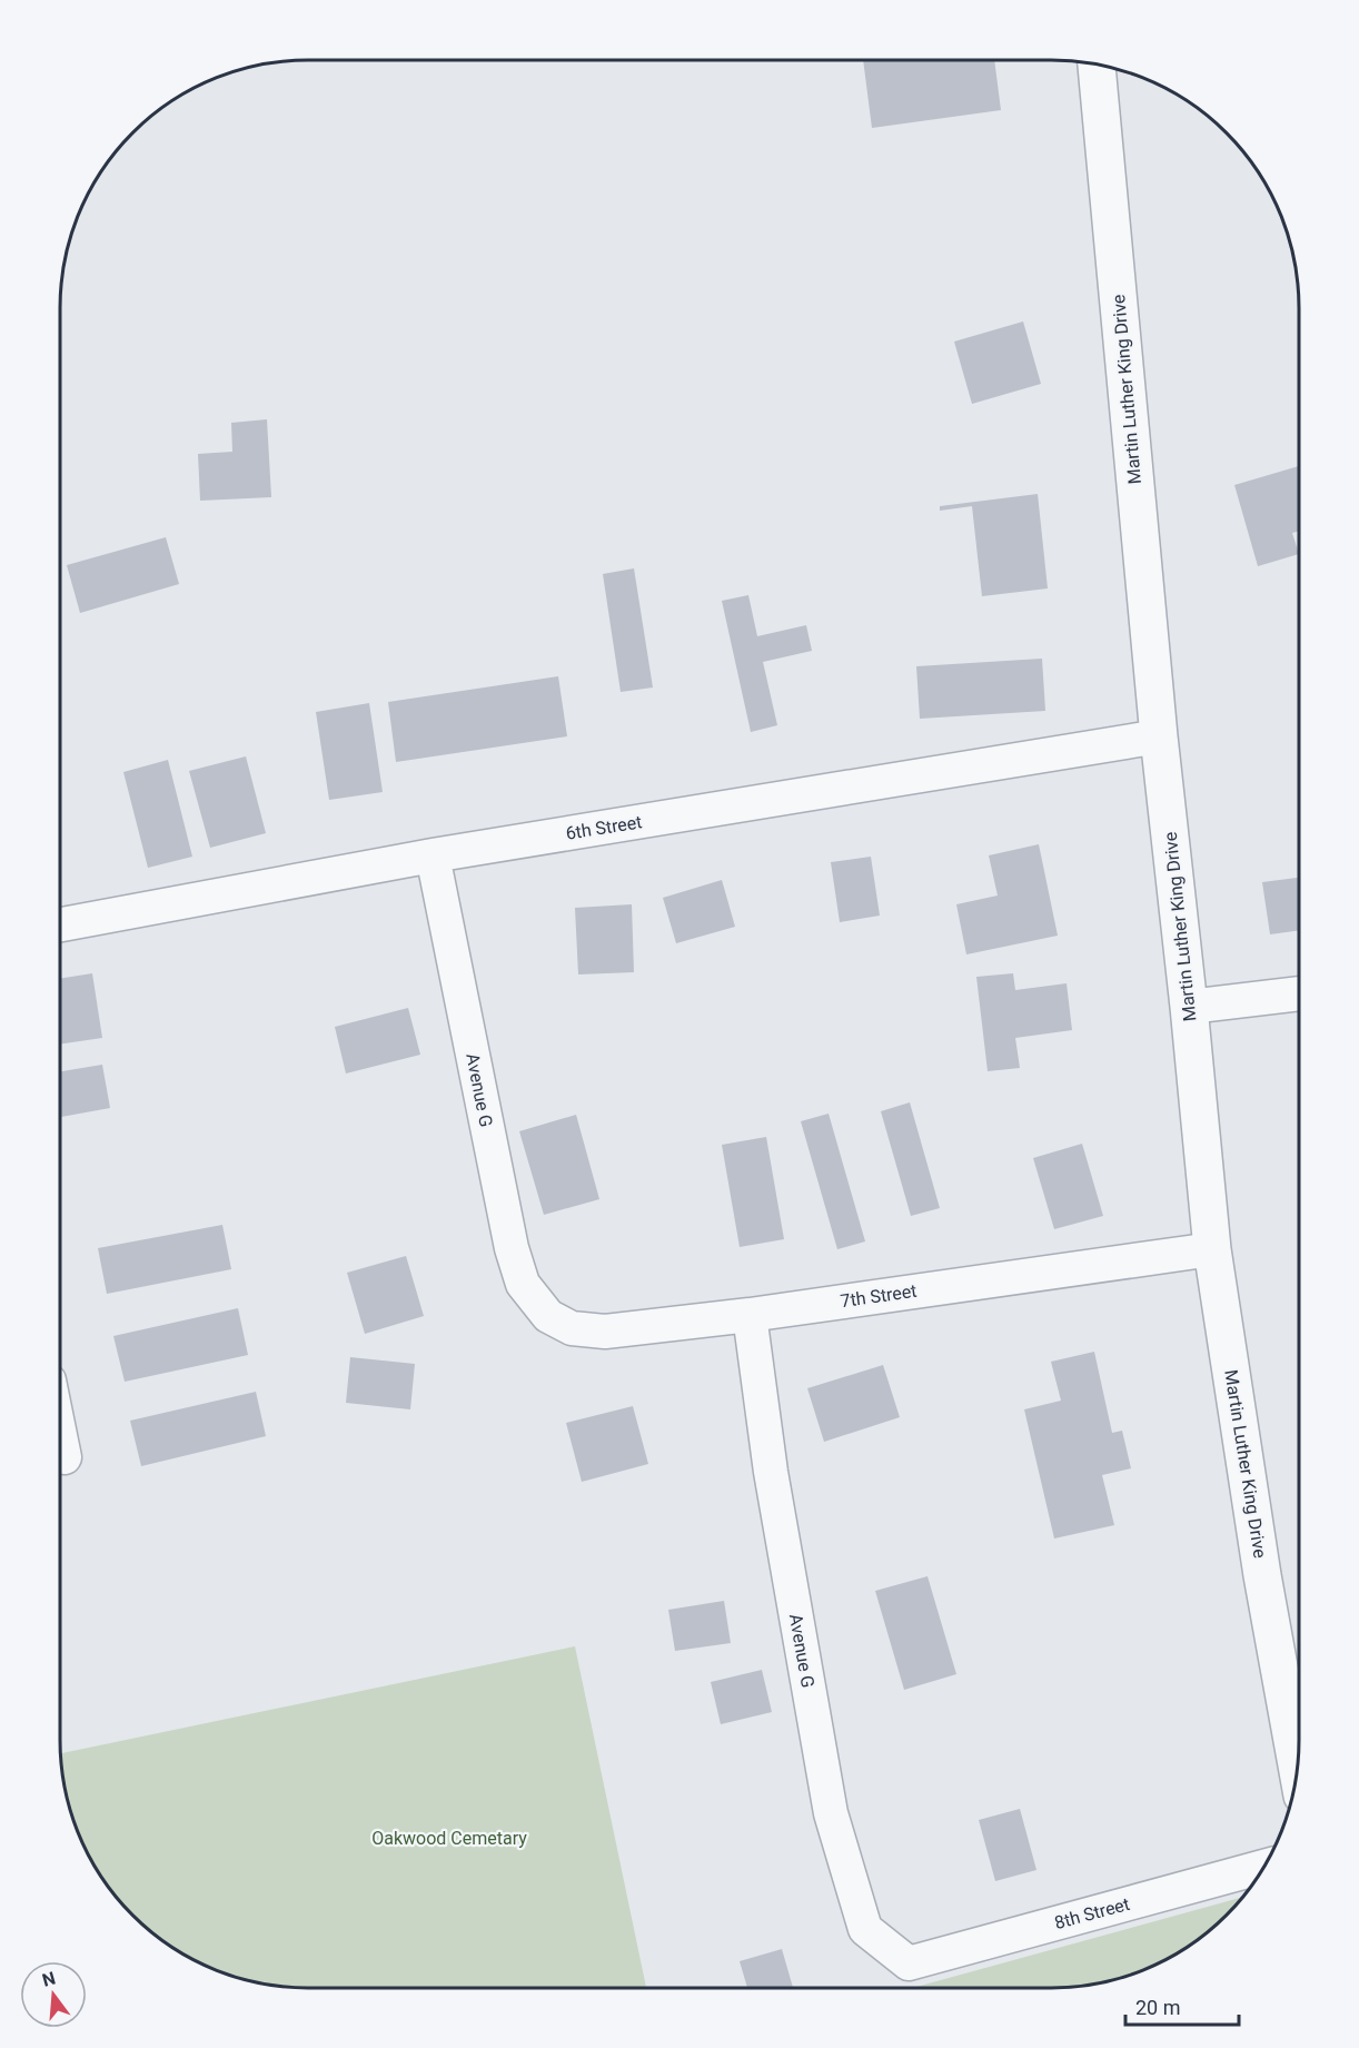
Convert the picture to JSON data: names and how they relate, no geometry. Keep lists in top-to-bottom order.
{
  "streets": {
    "street": [
      "Martin Luther King Drive",
      "6th Street",
      "Avenue G",
      "7th Street",
      "8th Street"
    ]
  },
  "crossings": [
    ["Martin Luther King Drive", "6th Street"],
    ["Martin Luther King Drive", "7th Street"],
    ["6th Street", "Avenue G"],
    ["Avenue G", "7th Street"],
    ["Avenue G", "8th Street"]
  ],
  "parks": ["Oakwood Cemetary"],
  "scale_bar": "20 m",
  "north": "top"
}
